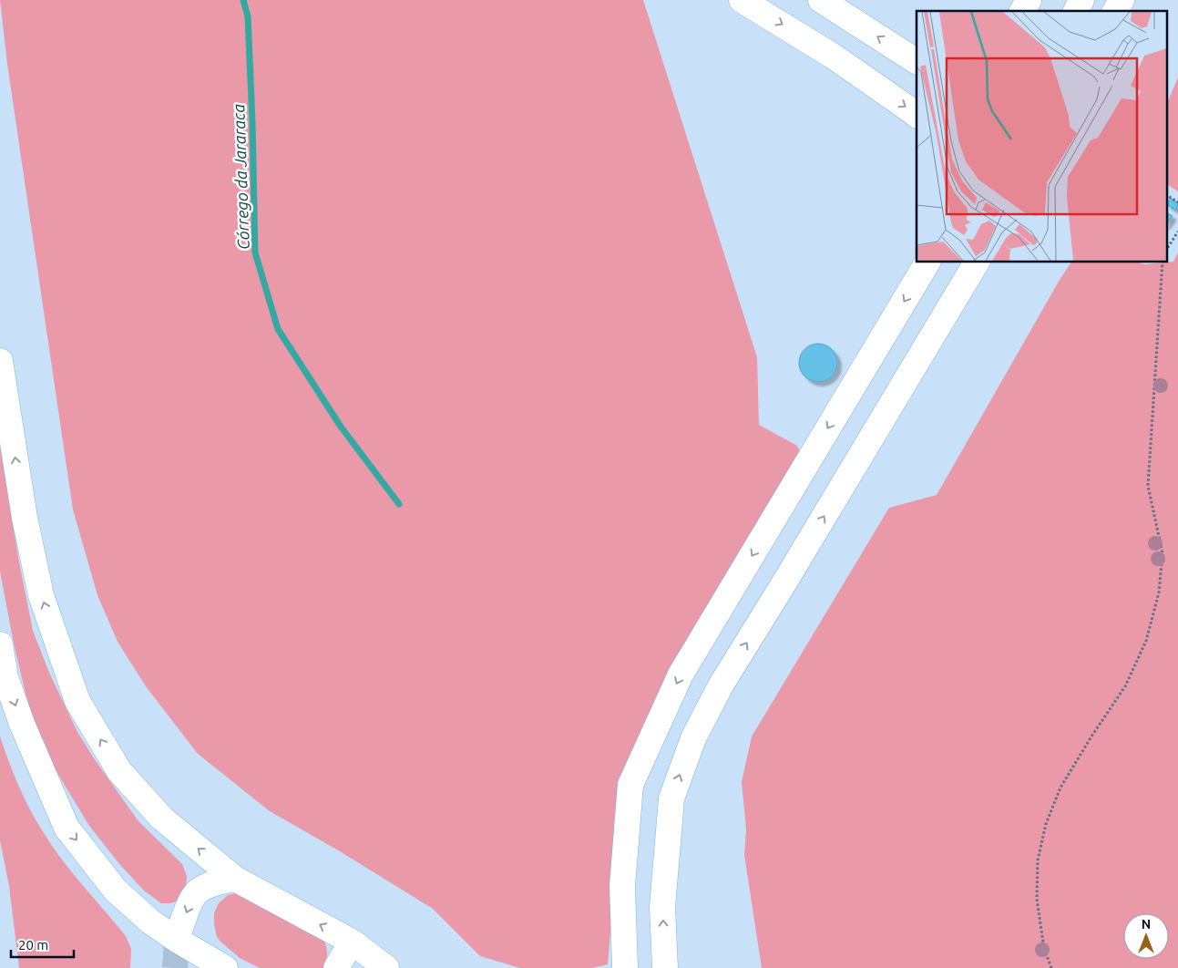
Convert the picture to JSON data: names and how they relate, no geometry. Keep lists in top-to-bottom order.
{
  "water": ["Córrego da Jararaca"],
  "scale_bar": "20 m",
  "north": "top"
}
